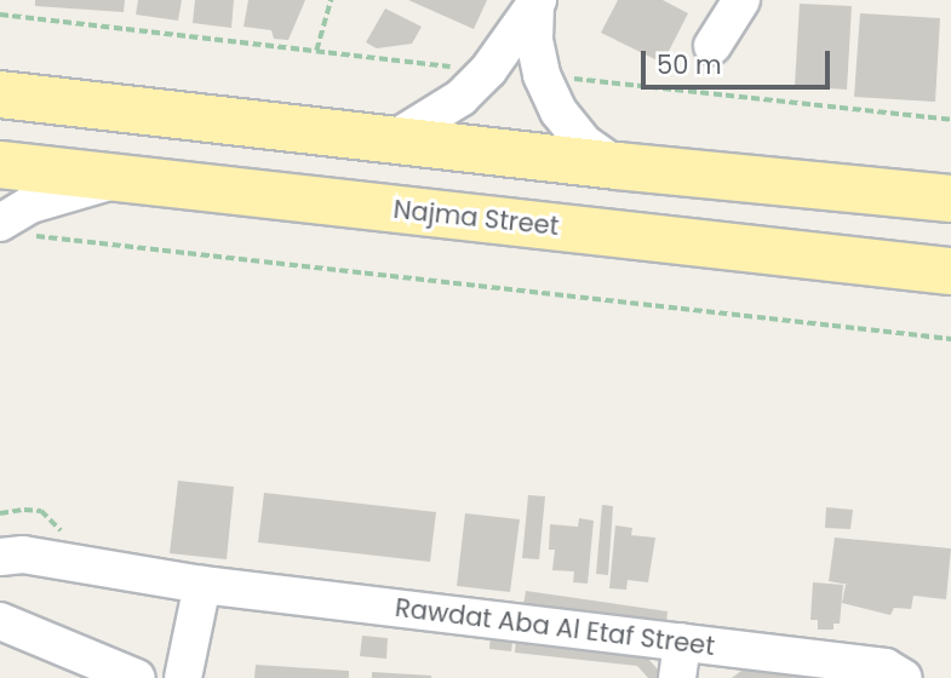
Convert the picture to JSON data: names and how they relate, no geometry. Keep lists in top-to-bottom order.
{
  "streets": {
    "main road": ["Najma Street"],
    "street": ["Rawdat Aba Al Etaf Street"]
  },
  "scale_bar": "50 m"
}
